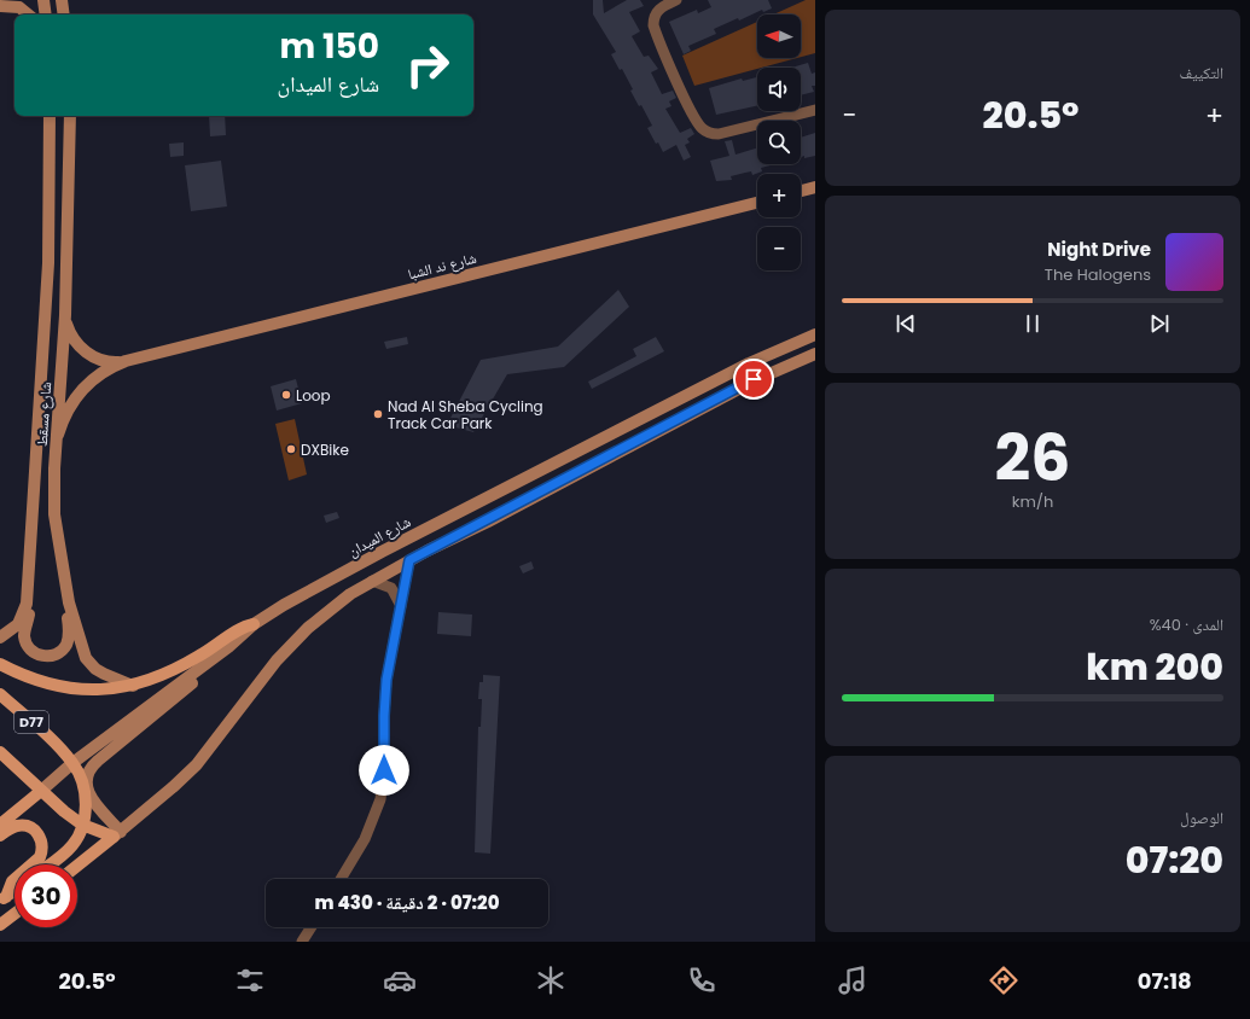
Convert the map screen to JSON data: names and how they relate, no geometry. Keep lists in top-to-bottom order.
{
  "streets": {
    "main road": ["D77"],
    "street": ["شارع ند الشبا", "شارع مسقط", "شارع الميدان"]
  },
  "crossings": [
    ["شارع ند الشبا", "شارع مسقط"],
    ["شارع الميدان", "D77"]
  ],
  "places": ["Loop", "Nad Al Sheba Cycling Track Car Park", "DXBike"],
  "north": "left",
  "page": {
    "tile": [
      "التكييف",
      ["26", "km/h"],
      ["المدى · 40%", "200 km"],
      ["الوصول", "07:20"]
    ],
    "map_buttons": ["+", "−"],
    "turn": ["150 m", "شارع الميدان"],
    "heat": ["−", "20.5°", "+"],
    "song": ["Night Drive", "The Halogens"],
    "limit": "30",
    "trip": "07:20 · 2 دقيقة · 430 m",
    "tabs": ["07:18", "20.5°"]
  }
}
